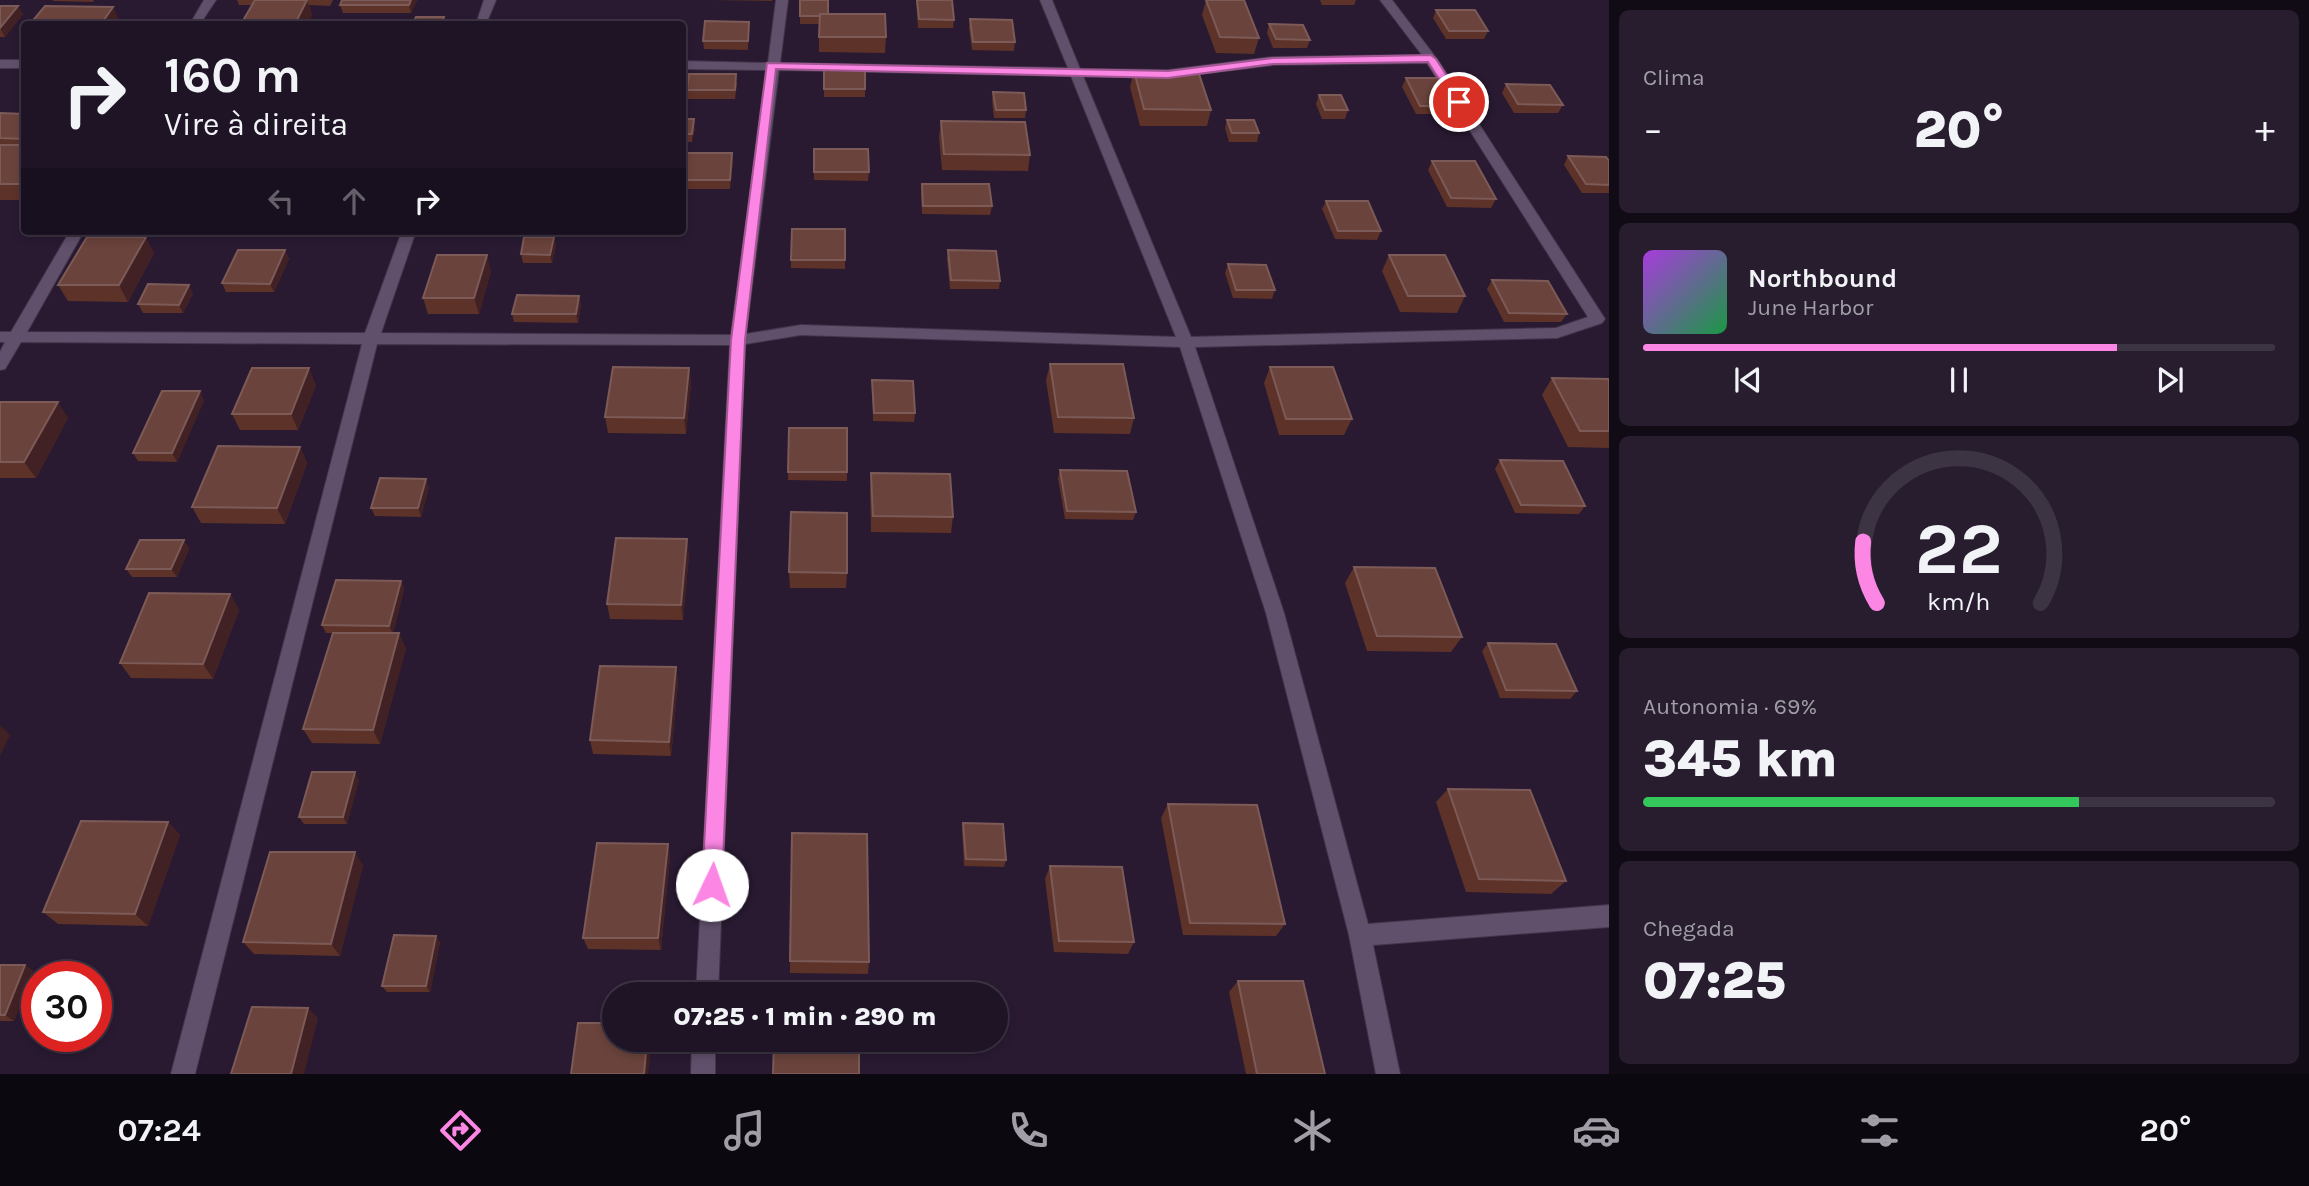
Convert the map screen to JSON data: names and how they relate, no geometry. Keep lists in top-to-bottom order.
{
  "page": {
    "tile": [
      "Clima",
      ["Autonomia · 69%", "345 km"],
      ["Chegada", "07:25"]
    ],
    "turn": ["160 m", "Vire à direita"],
    "heat": ["−", "20°", "+"],
    "song": ["Northbound", "June Harbor"],
    "limit": "30",
    "trip": "07:25 · 1 min · 290 m",
    "tabs": ["07:24", "20°"],
    "gauge": ["22", "km/h"]
  }
}
